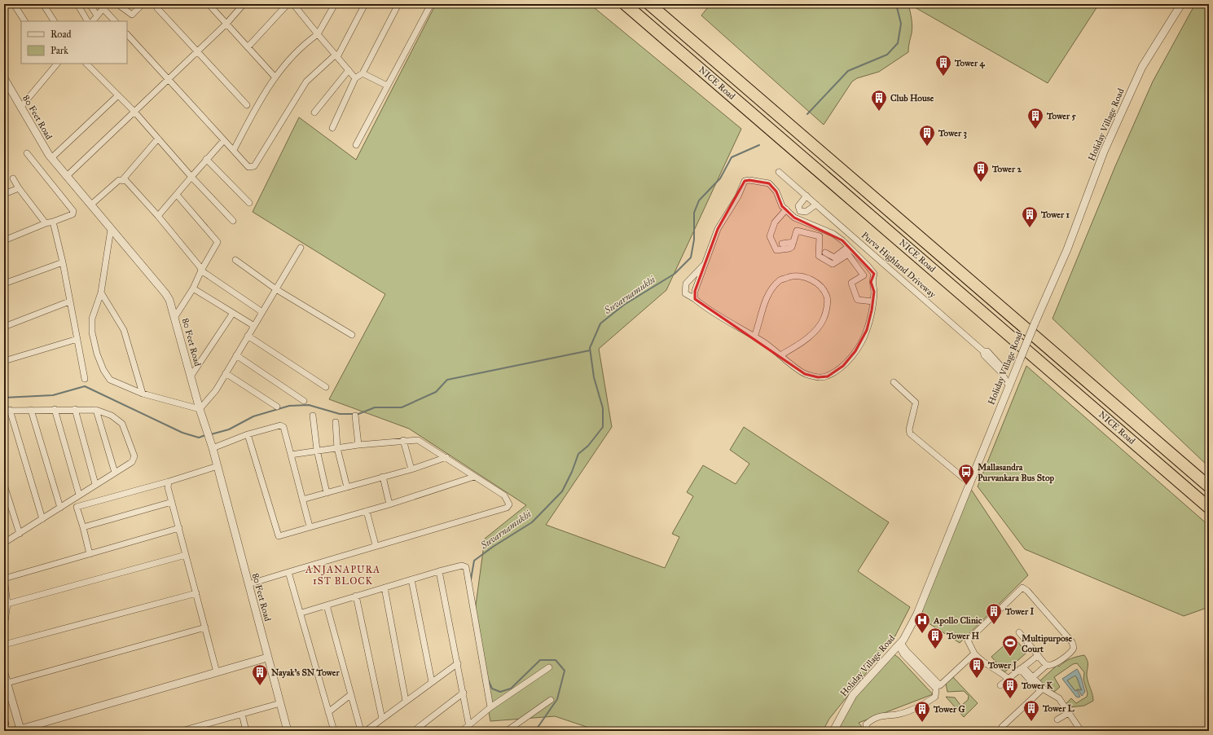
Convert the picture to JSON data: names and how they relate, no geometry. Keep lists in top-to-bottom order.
{
  "streets": {
    "highway": ["NICE Road"],
    "street": ["80 Feet Road", "Holiday Village Road", "Purva Highland Driveway"]
  },
  "crossings": [
    ["Holiday Village Road", "Purva Highland Driveway"]
  ],
  "districts": ["ANJANAPURA 1ST BLOCK"],
  "water": ["Suvarnamukhi"],
  "places": {
    "building": [
      "Tower 4",
      "Club House",
      "Tower 5",
      "Tower 3",
      "Tower 2",
      "Tower 1",
      "Tower I",
      "Tower H",
      "Tower J",
      "Nayak's SN Tower",
      "Tower K",
      "Tower L",
      "Tower G"
    ],
    "bus stop": ["Mallasandra Purvankara Bus Stop"],
    "hospital": ["Apollo Clinic"],
    "sports": ["Multipurpose Court"]
  },
  "legend": ["Road", "Park"]
}
